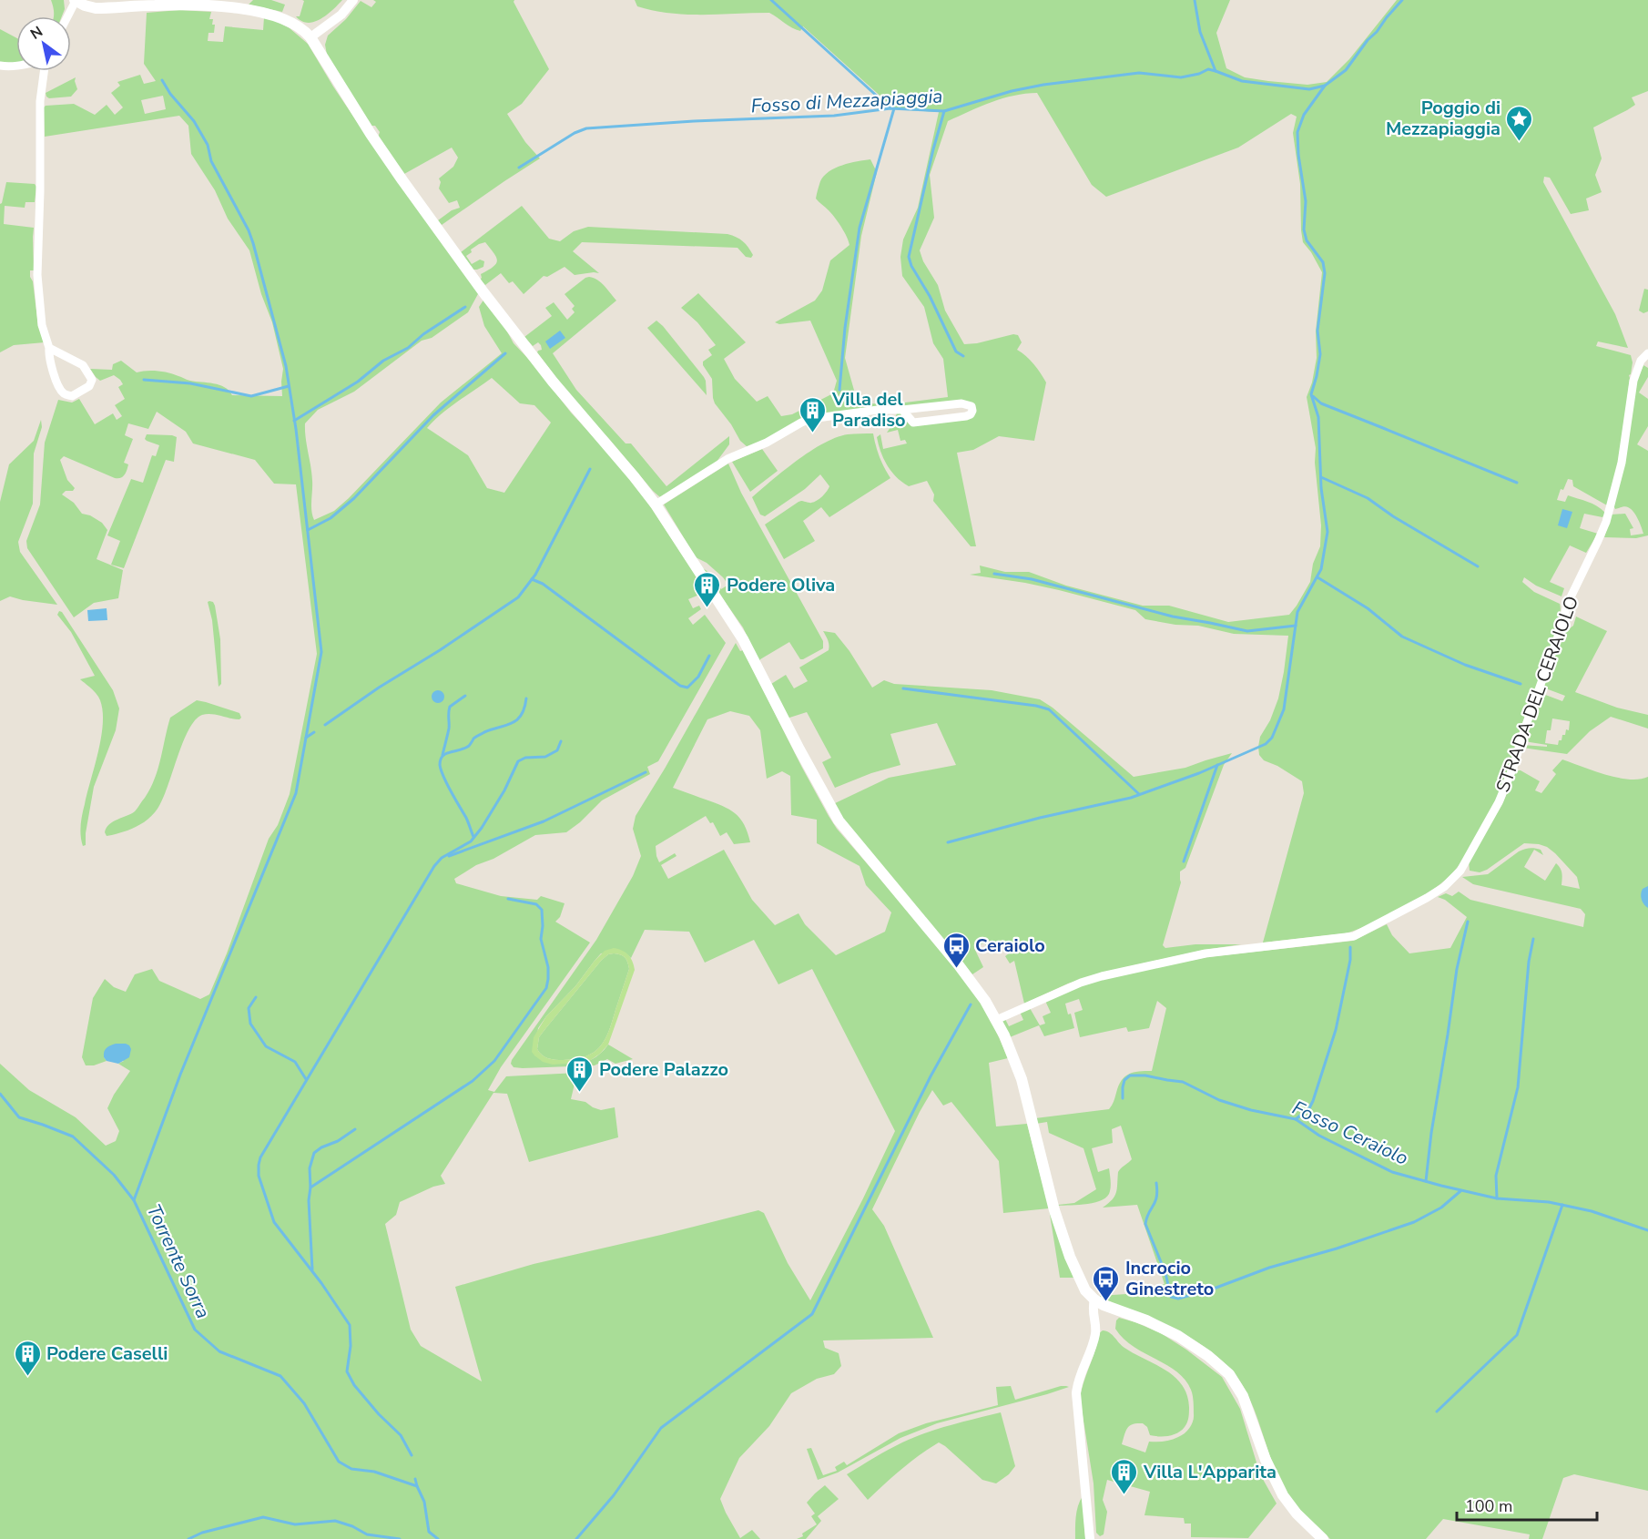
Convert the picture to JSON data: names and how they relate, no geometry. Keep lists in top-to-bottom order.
{
  "streets": {
    "street": ["STRADA DEL CERAIOLO"]
  },
  "water": ["Fosso di Mezzapiaggia", "Fosso Ceraiolo", "Torrente Sorra"],
  "places": {
    "place": ["Poggio di Mezzapiaggia"],
    "building": [
      "Villa del Paradiso",
      "Podere Oliva",
      "Podere Palazzo",
      "Podere Caselli",
      "Villa L'Apparita"
    ],
    "bus stop": ["Ceraiolo", "Incrocio Ginestreto"]
  },
  "scale_bar": "100 m",
  "north": "top left"
}
